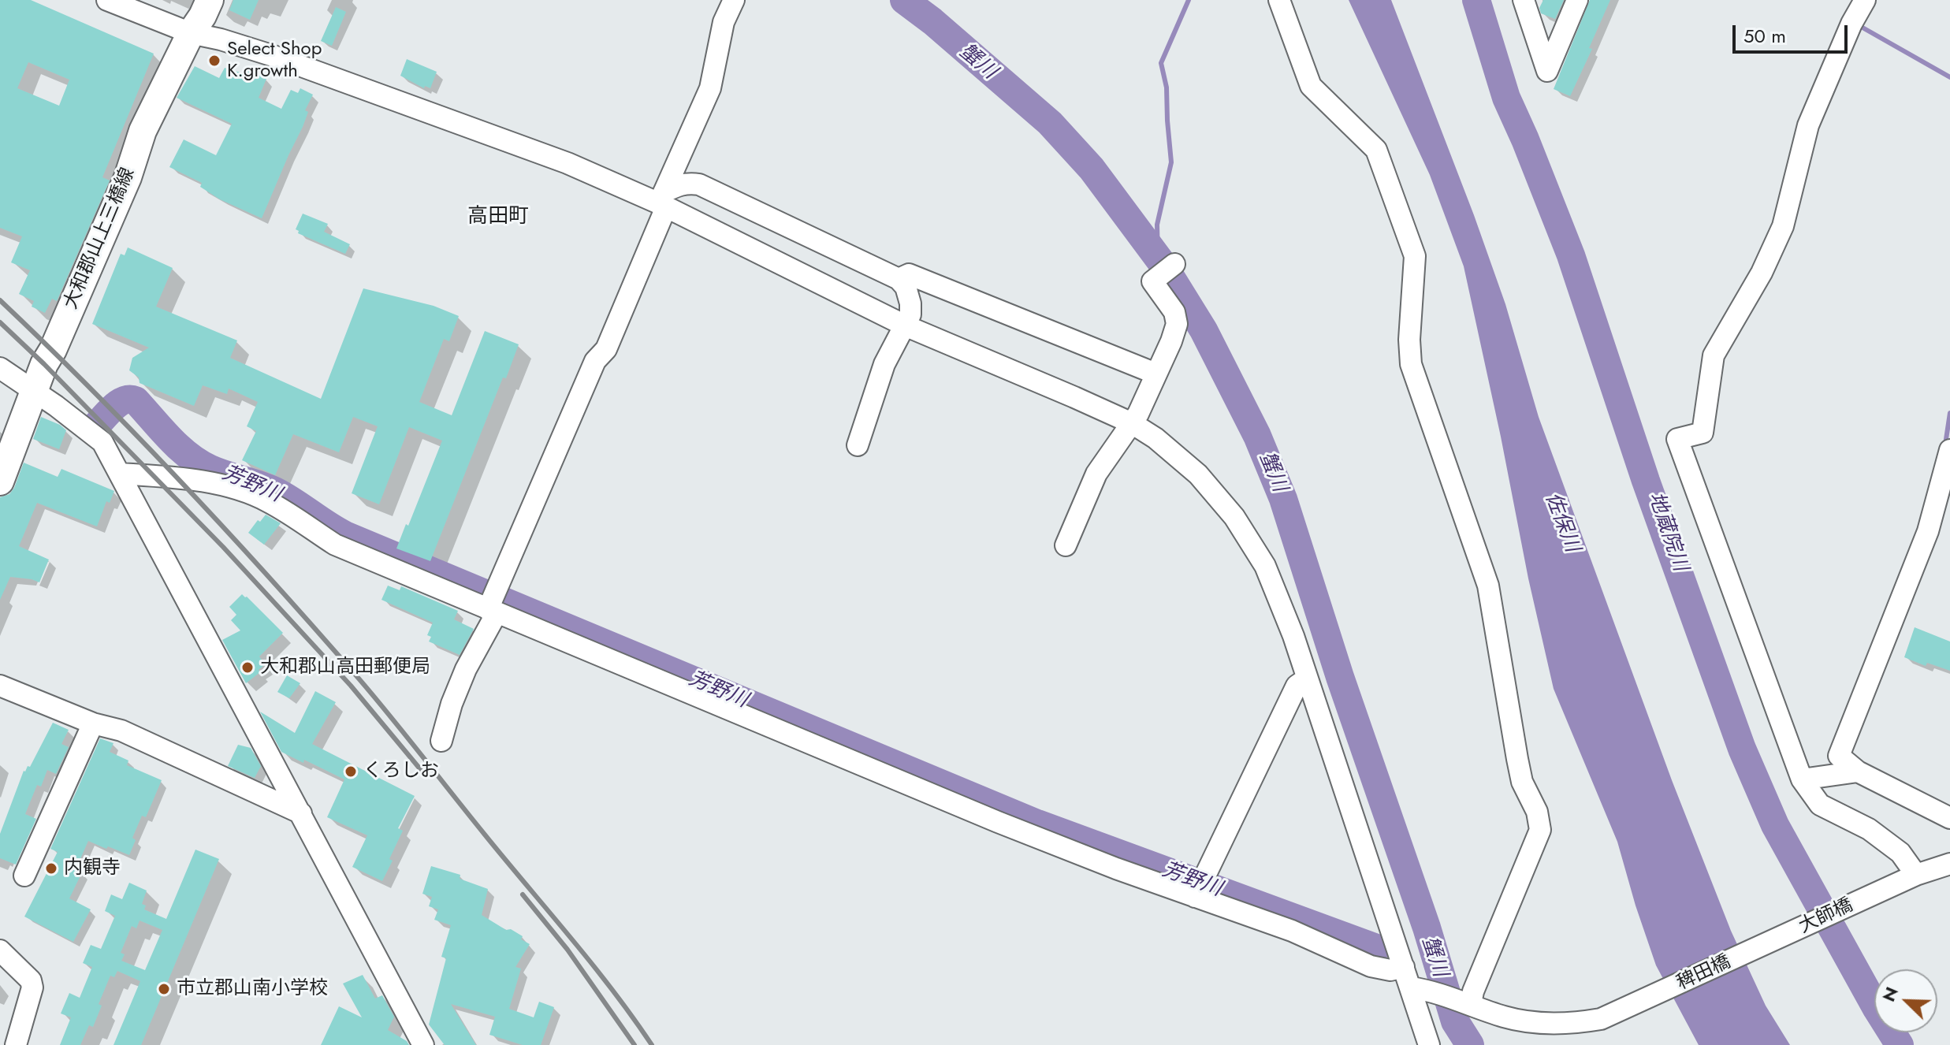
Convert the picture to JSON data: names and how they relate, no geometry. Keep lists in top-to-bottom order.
{
  "streets": {
    "main road": ["大和郡山上三橋線"],
    "street": ["大師橋", "稗田橋"]
  },
  "crossings": [
    ["大師橋", "稗田橋"]
  ],
  "districts": ["高田町"],
  "water": [
    "蟹川",
    "芳野川",
    "佐保川",
    "地蔵院川"
  ],
  "places": [
    "Select Shop K.growth",
    "大和郡山高田郵便局",
    "くろしお",
    "内観寺",
    "市立郡山南小学校"
  ],
  "scale_bar": "50 m",
  "north": "top left"
}
